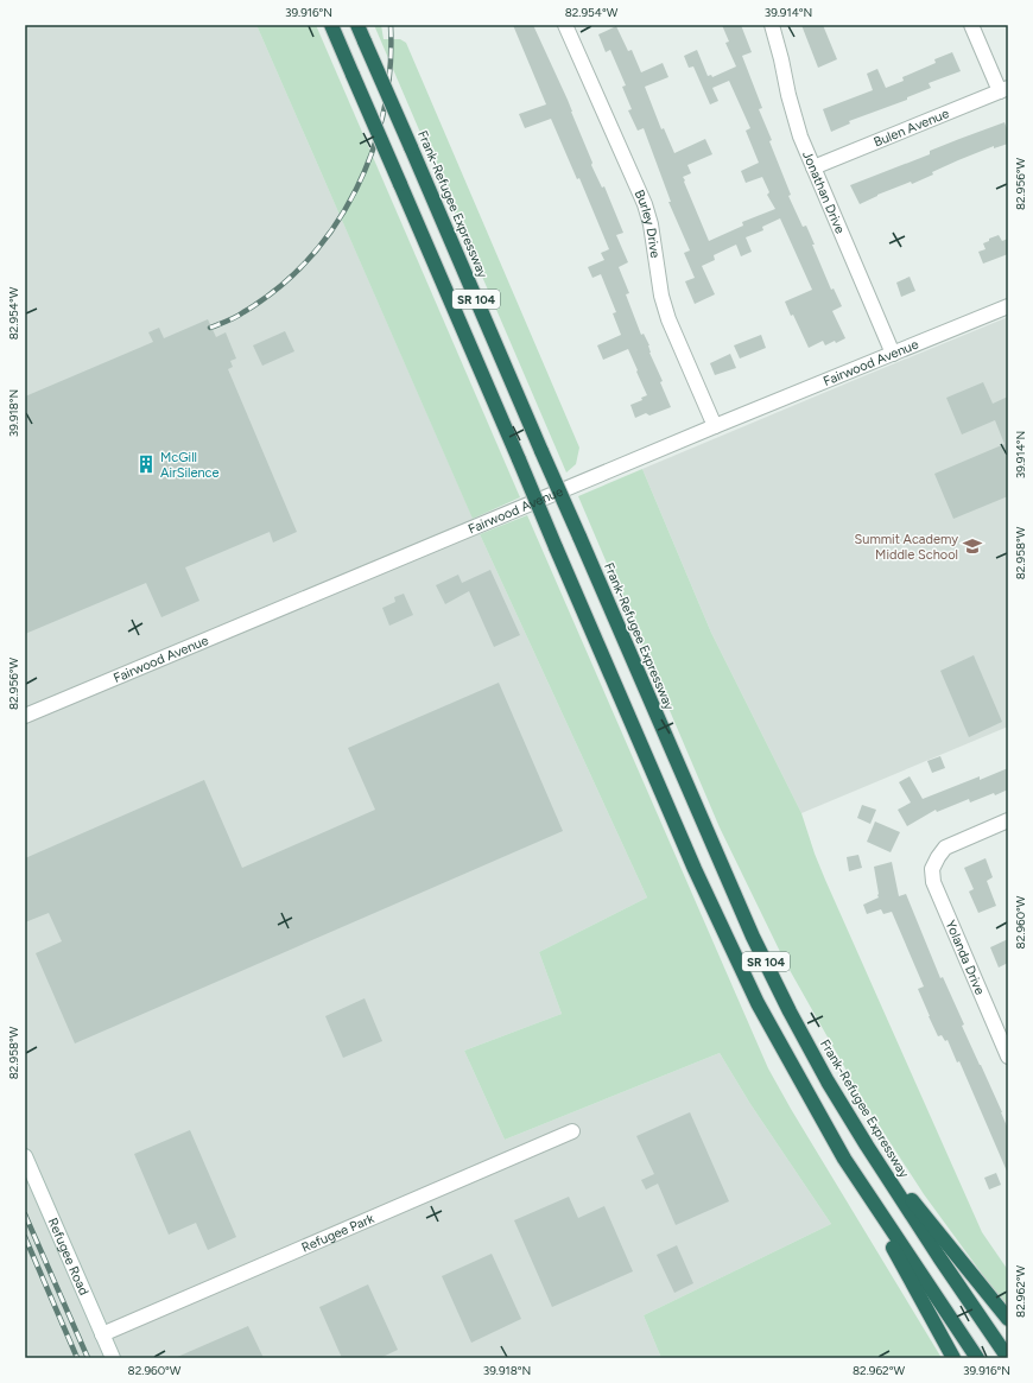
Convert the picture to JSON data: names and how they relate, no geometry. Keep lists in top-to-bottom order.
{
  "streets": {
    "highway": ["Frank-Refugee Expressway", "SR 104"],
    "street": [
      "Bulen Avenue",
      "Jonathan Drive",
      "Burley Drive",
      "Fairwood Avenue",
      "Yolanda Drive",
      "Refugee Park",
      "Refugee Road"
    ]
  },
  "crossings": [
    ["Bulen Avenue", "Jonathan Drive"],
    ["Jonathan Drive", "Fairwood Avenue"],
    ["Burley Drive", "Fairwood Avenue"],
    ["Refugee Park", "Refugee Road"]
  ],
  "places": {
    "building": ["McGill AirSilence"],
    "school or university": ["Summit Academy Middle School"]
  },
  "coordinates": [
    "39.916°N",
    "82.954°W",
    "39.914°N",
    "82.956°W",
    "39.918°N",
    "82.958°W",
    "82.960°W",
    "82.962°W"
  ]
}
